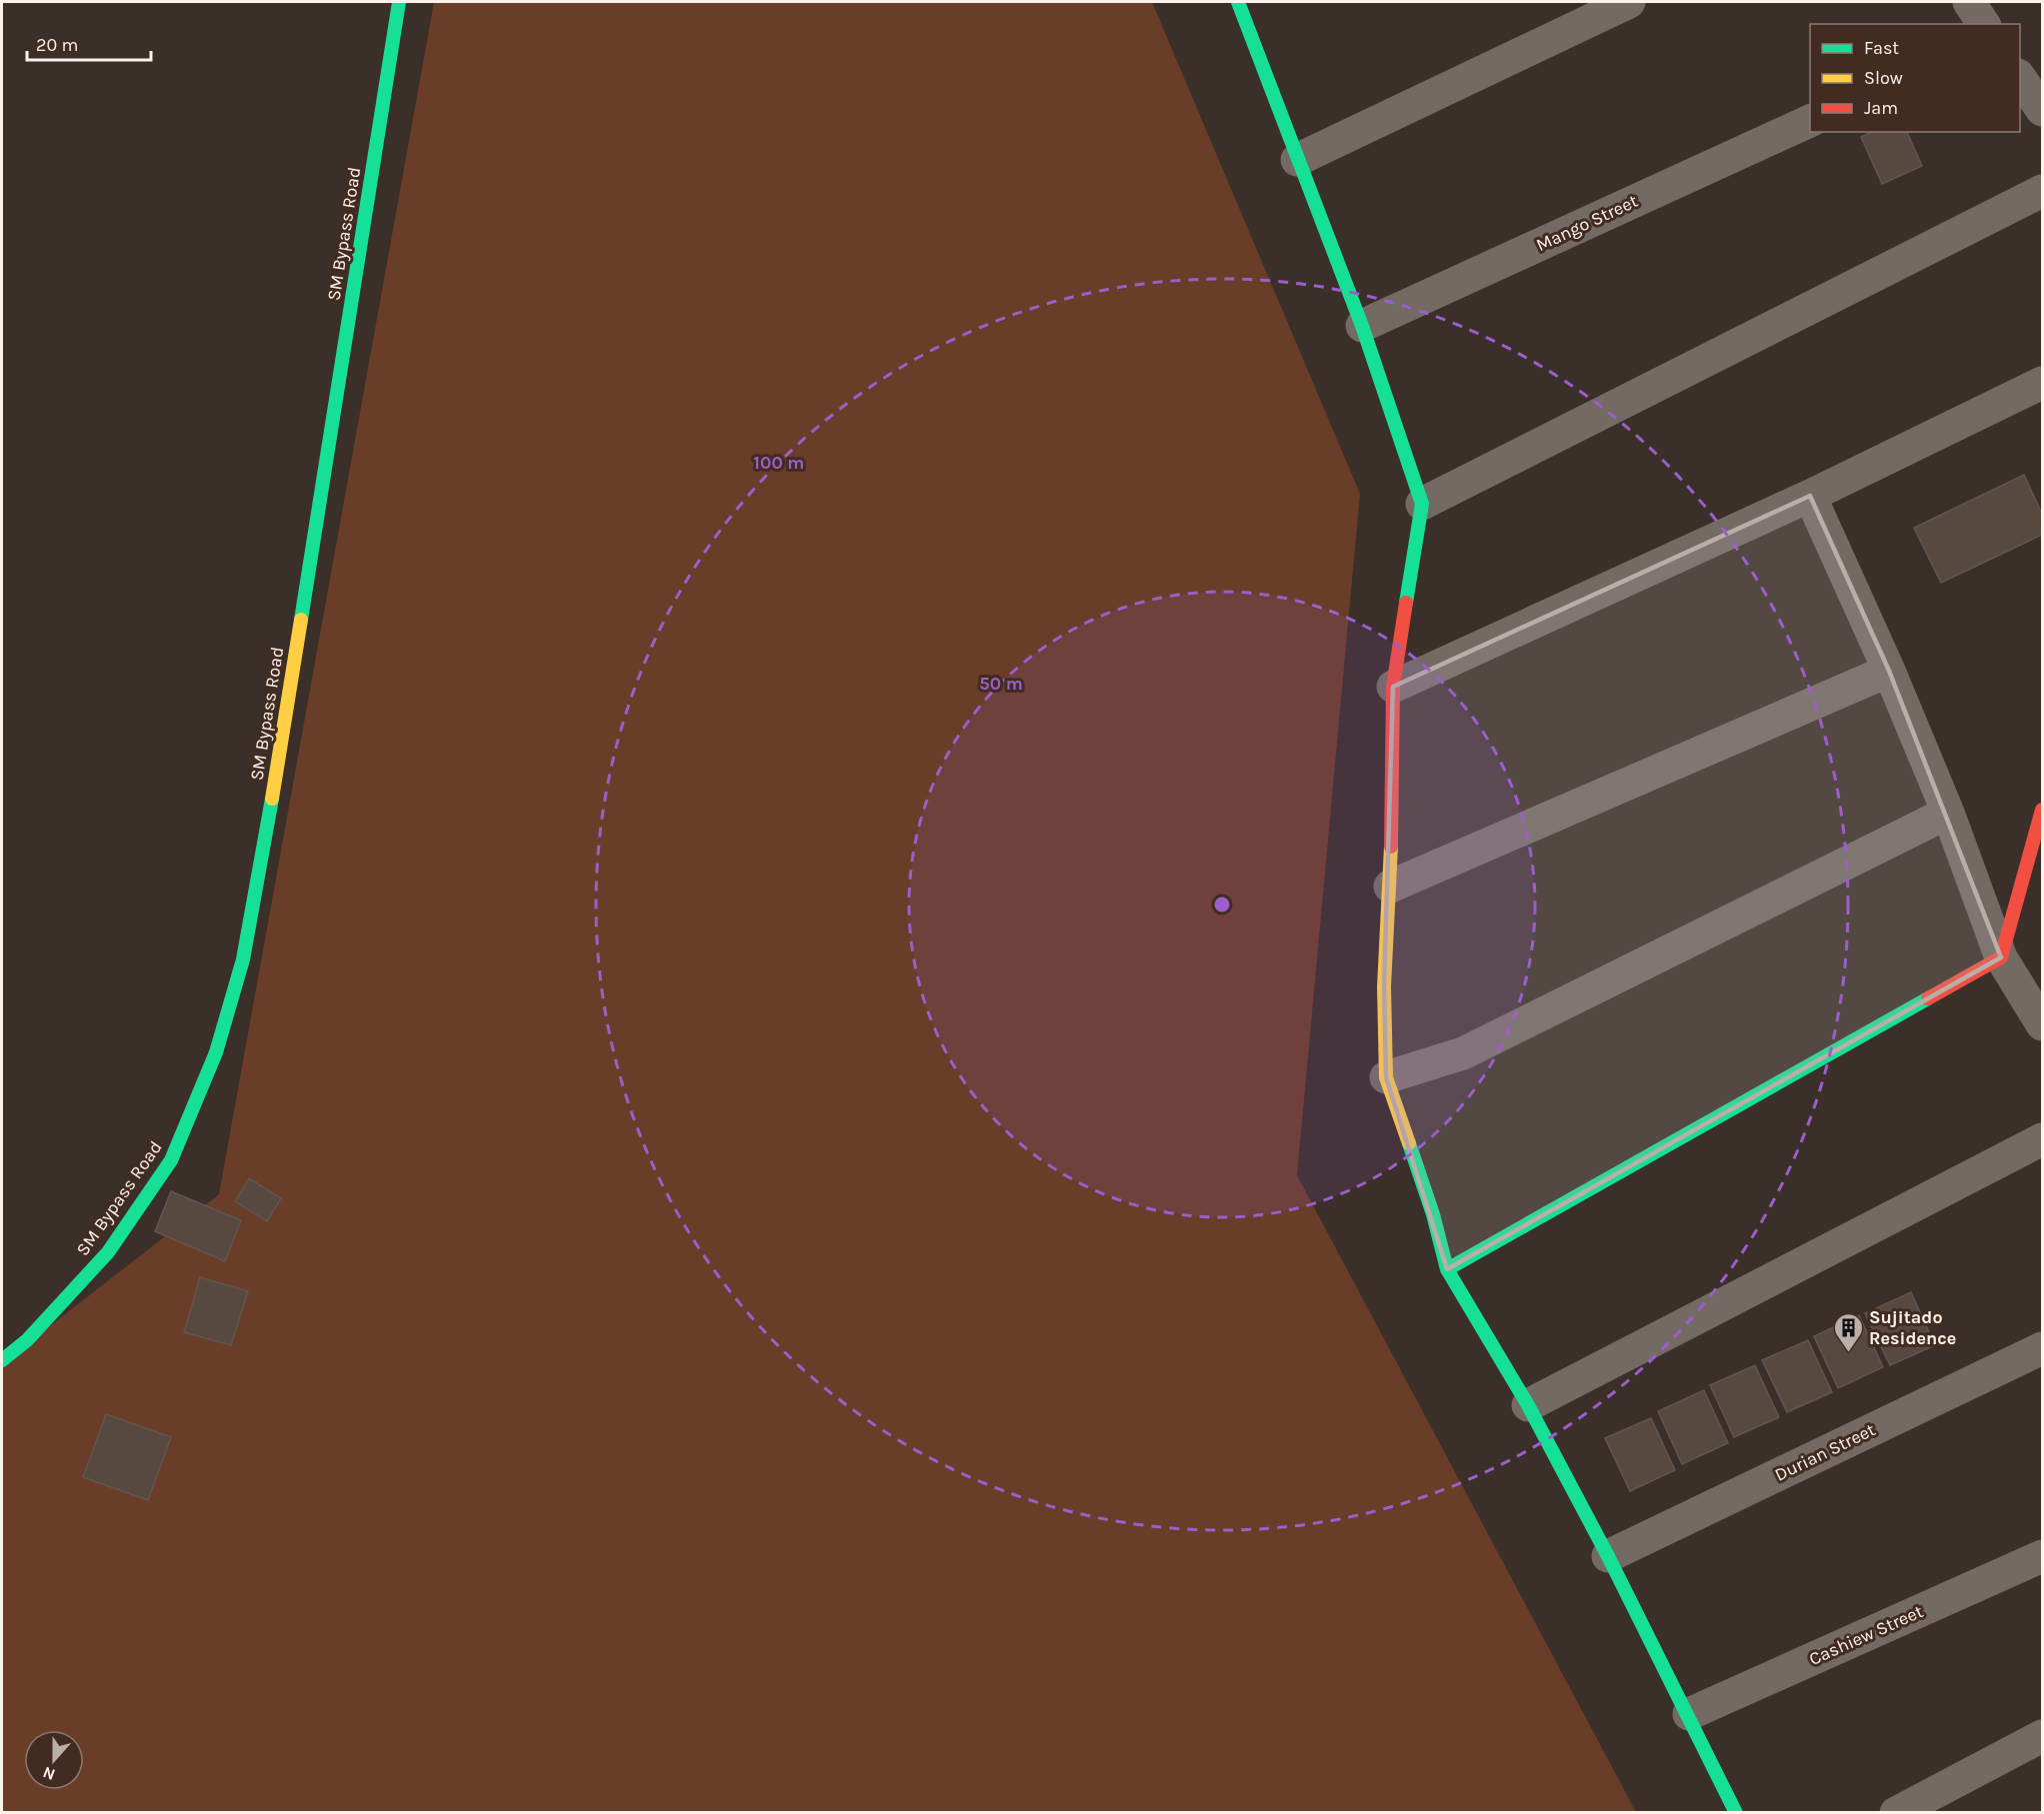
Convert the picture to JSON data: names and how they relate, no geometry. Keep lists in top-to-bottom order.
{
  "streets": {
    "street": [
      "Mango Street",
      "SM Bypass Road",
      "Durian Street",
      "Cashiew Street"
    ]
  },
  "places": {
    "building": ["Sujitado Residence"]
  },
  "legend": ["Fast", "Slow", "Jam"],
  "scale_bar": "20 m",
  "north": "bottom",
  "rings": ["100 m", "50 m"]
}
